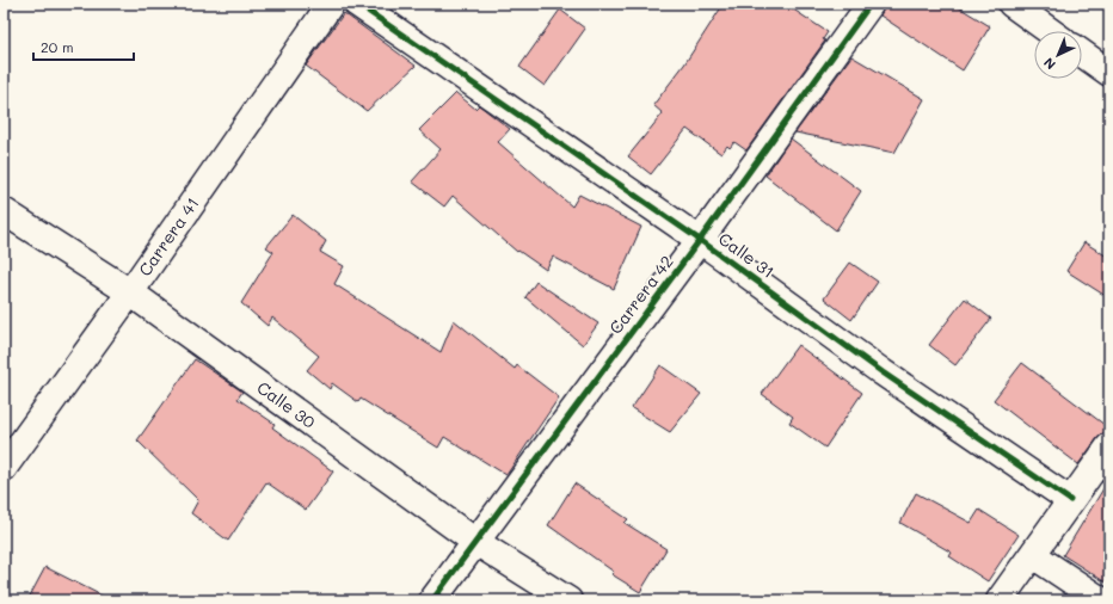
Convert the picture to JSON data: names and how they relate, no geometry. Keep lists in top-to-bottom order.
{
  "streets": {
    "street": [
      "Carrera 41",
      "Calle 31",
      "Carrera 42",
      "Calle 30"
    ]
  },
  "crossings": [
    ["Carrera 41", "Calle 30"],
    ["Calle 31", "Carrera 42"],
    ["Carrera 42", "Calle 30"]
  ],
  "scale_bar": "20 m",
  "north": "bottom left"
}
